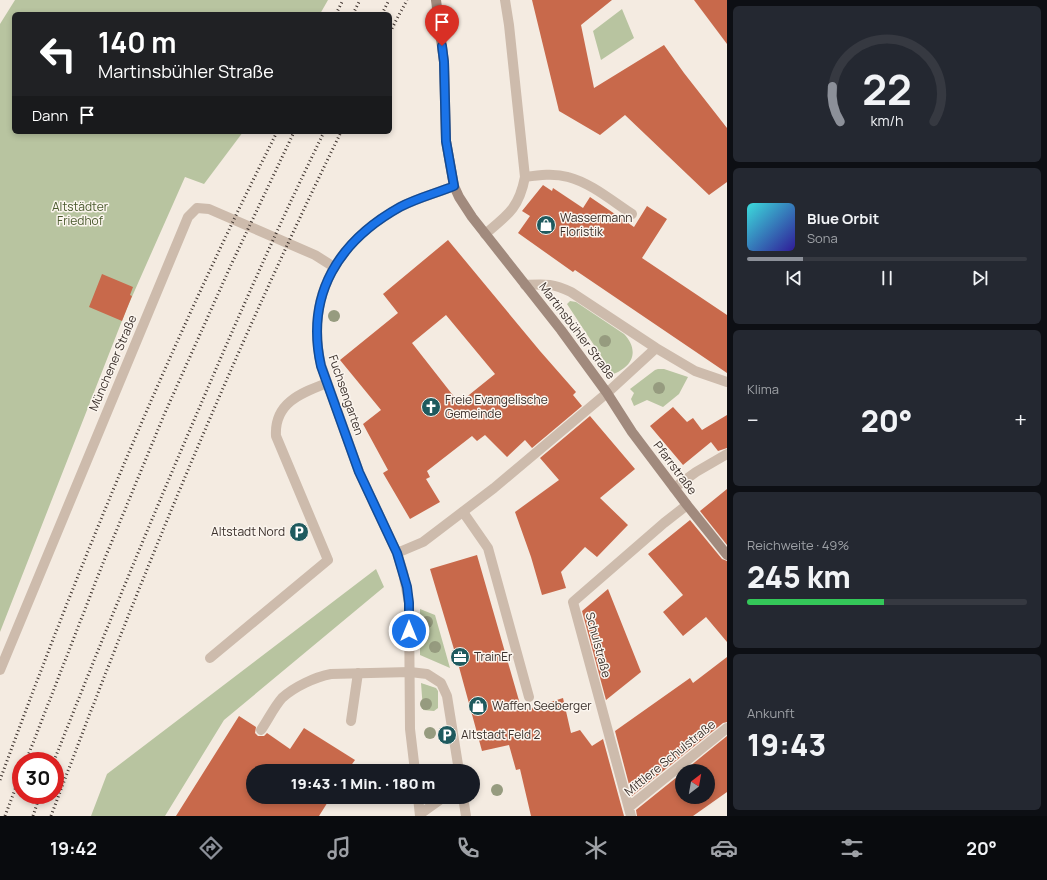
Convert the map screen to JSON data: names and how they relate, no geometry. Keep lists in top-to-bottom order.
{
  "streets": {
    "street": [
      "Martinsbühler Straße",
      "Münchener Straße",
      "Fuchsengarten",
      "Pfarrstraße",
      "Schulstraße",
      "Mittlere Schulstraße"
    ]
  },
  "crossings": [
    ["Martinsbühler Straße", "Fuchsengarten"],
    ["Martinsbühler Straße", "Pfarrstraße"],
    ["Münchener Straße", "Fuchsengarten"],
    ["Pfarrstraße", "Schulstraße"],
    ["Schulstraße", "Mittlere Schulstraße"]
  ],
  "parks": ["Altstädter Friedhof"],
  "places": {
    "shop": ["Wassermann Floristik", "Waffen Seeberger"],
    "church": ["Freie Evangelische Gemeinde"],
    "parking": ["Altstadt Nord", "Altstadt Feld 2"],
    "office": ["TrainEr"]
  },
  "north": "top right",
  "page": {
    "turn": ["140 m", "Martinsbühler Straße"],
    "then": "Dann",
    "song": ["Blue Orbit", "Sona"],
    "tile": [
      "Klima",
      ["Reichweite · 49%", "245 km"],
      ["Ankunft", "19:43"]
    ],
    "heat": ["−", "20°", "+"],
    "limit": "30",
    "trip": "19:43 · 1 Min. · 180 m",
    "tabs": ["19:42", "20°"],
    "gauge": ["22", "km/h"]
  }
}
